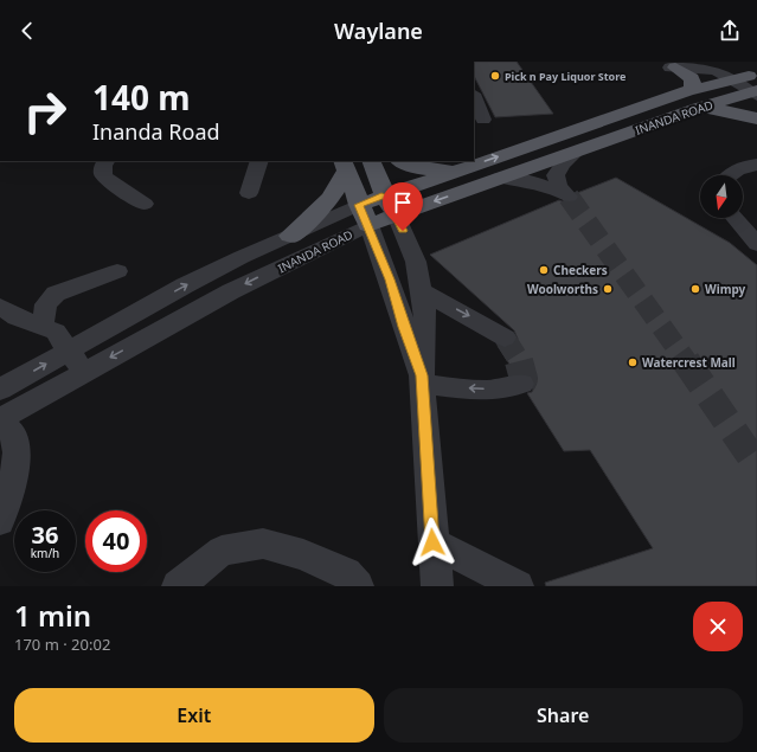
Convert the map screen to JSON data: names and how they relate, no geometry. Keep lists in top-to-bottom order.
{
  "streets": {
    "main road": ["INANDA ROAD"]
  },
  "places": [
    "Pick n Pay Liquor Store",
    "Checkers",
    "Woolworths",
    "Wimpy",
    "Watercrest Mall"
  ],
  "north": "bottom",
  "page": {
    "header": "Waylane",
    "turn": ["140 m", "Inanda Road"],
    "speed": "36 km/h",
    "limit": "40",
    "heading": ["1 min", "170 m · 20:02"],
    "buttons": ["Exit", "Share"]
  }
}
